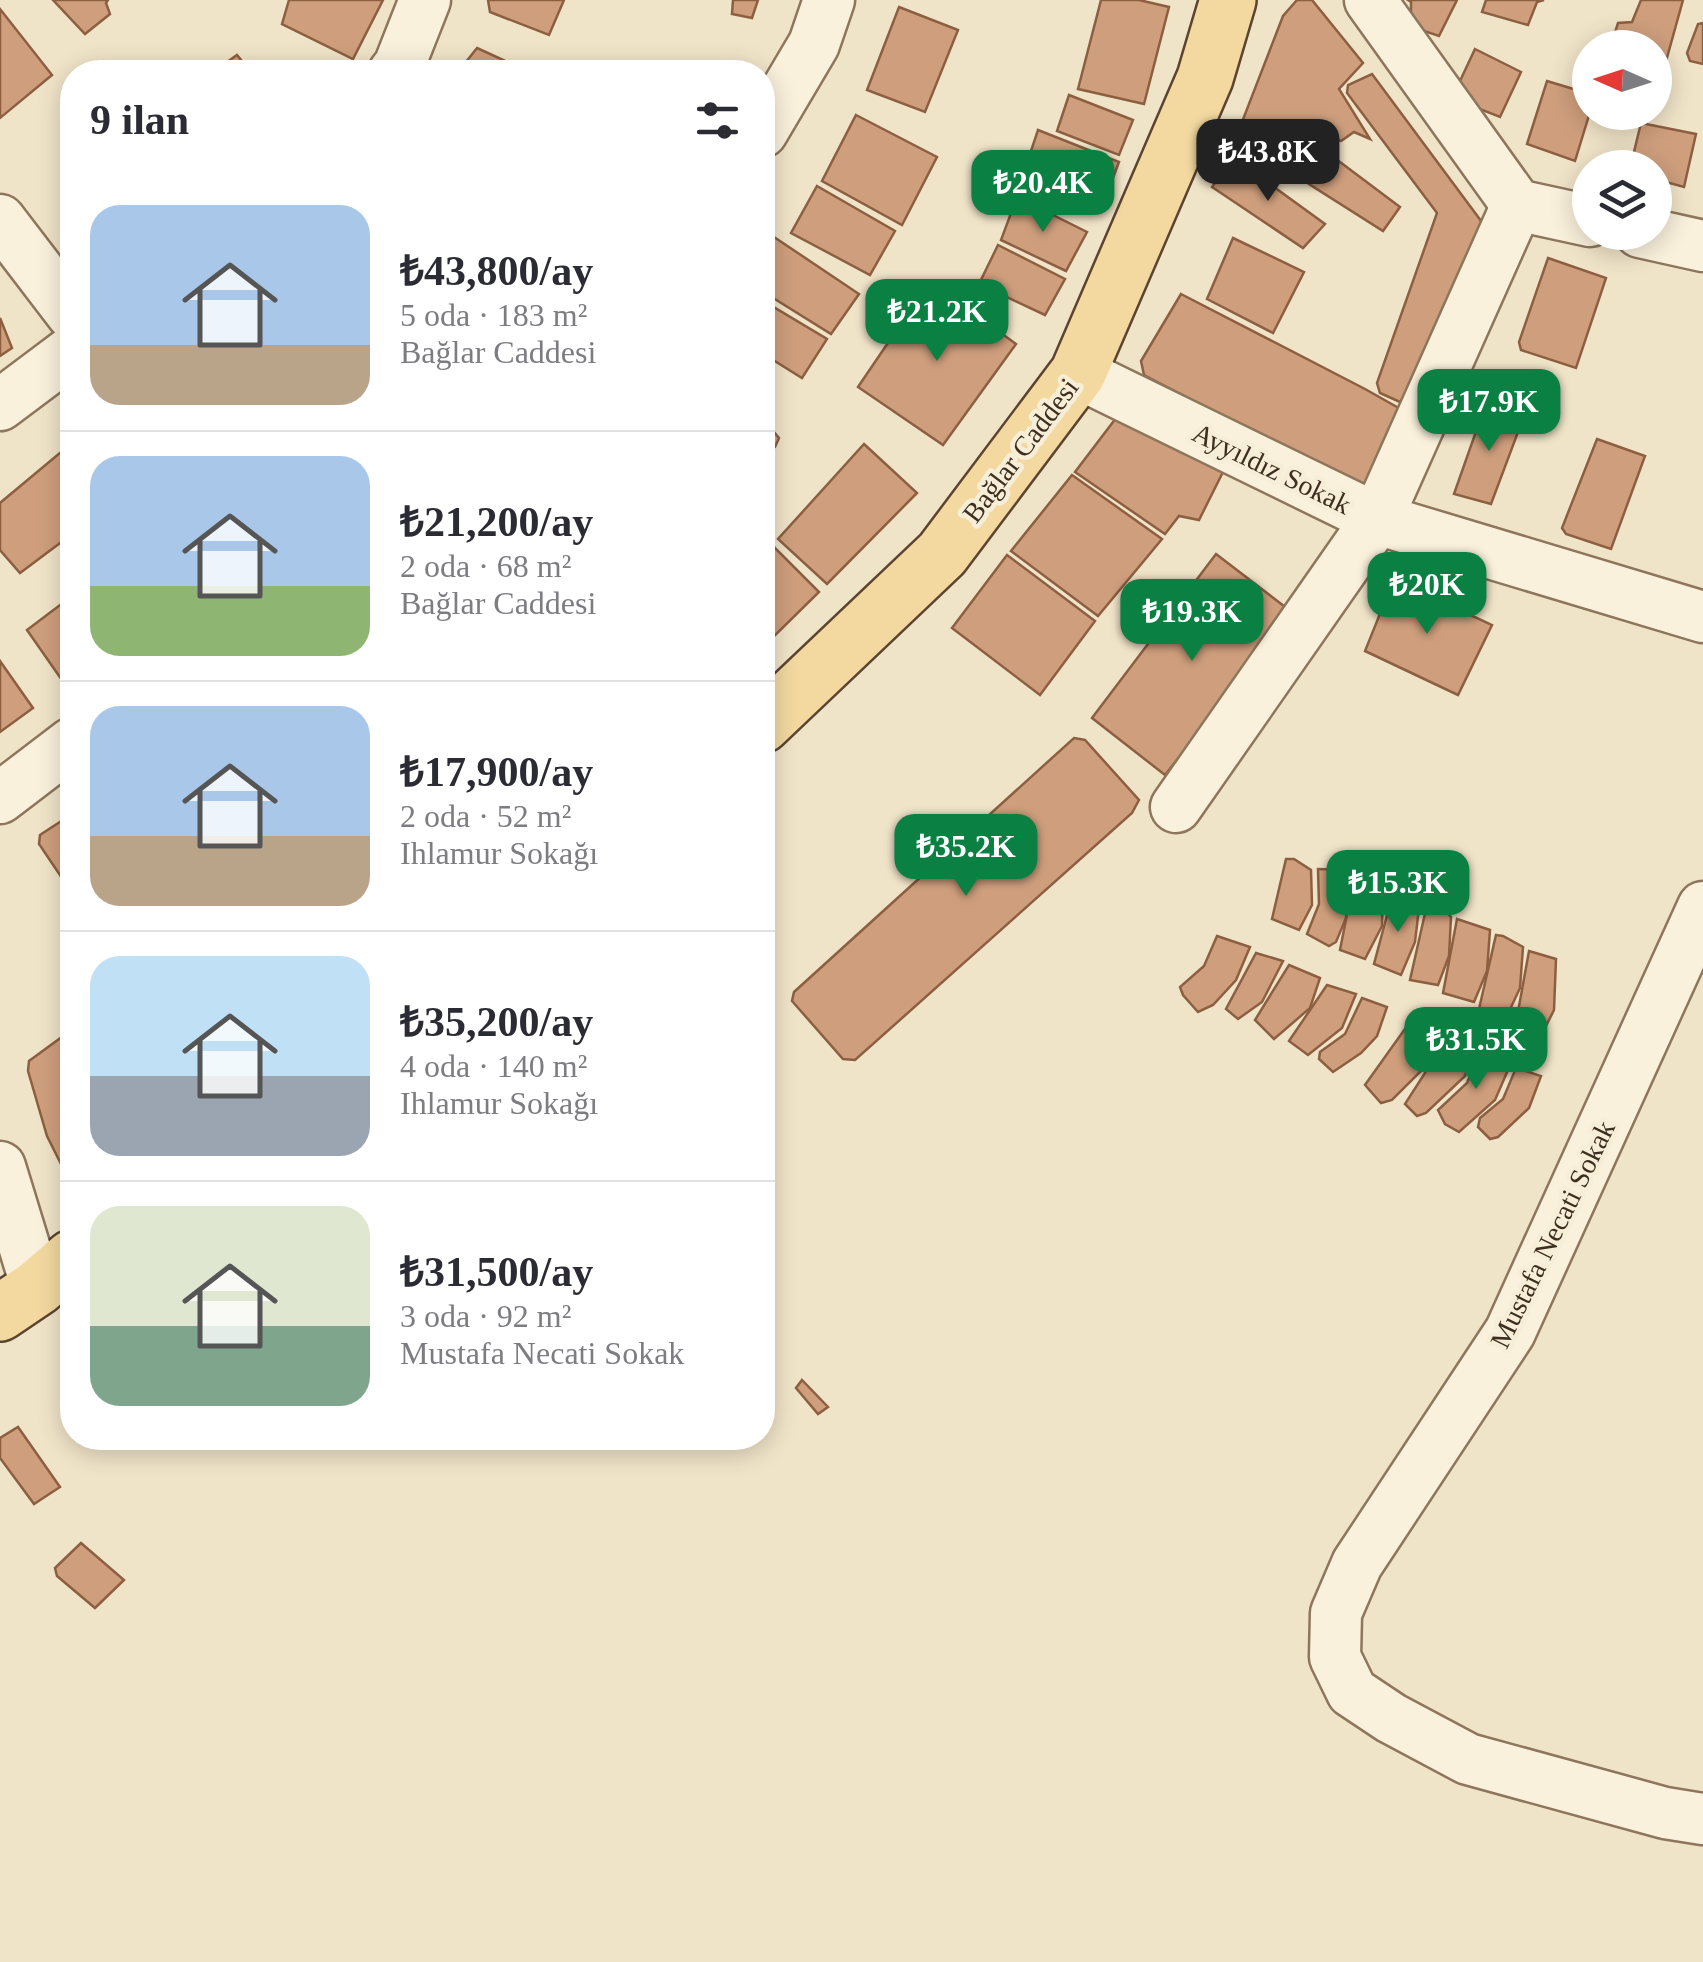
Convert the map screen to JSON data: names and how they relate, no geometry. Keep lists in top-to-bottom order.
{
  "streets": {
    "main road": ["Bağlar Caddesi"],
    "street": ["Ayyıldız Sokak", "Mustafa Necati Sokak"]
  },
  "crossings": [
    ["Bağlar Caddesi", "Ayyıldız Sokak"]
  ],
  "north": "left",
  "page": {
    "heading": "9 ilan",
    "price": [
      "₺43.8K",
      "₺20.4K",
      "₺21.2K",
      "₺17.9K",
      "₺20K",
      "₺19.3K",
      "₺35.2K",
      "₺15.3K",
      "₺31.5K"
    ],
    "list": [
      {
        "name": "₺43,800/ay",
        "note": "5 oda · 183 m² · Bağlar Caddesi"
      },
      {
        "name": "₺21,200/ay",
        "note": "2 oda · 68 m² · Bağlar Caddesi"
      },
      {
        "name": "₺17,900/ay",
        "note": "2 oda · 52 m² · Ihlamur Sokağı"
      },
      {
        "name": "₺35,200/ay",
        "note": "4 oda · 140 m² · Ihlamur Sokağı"
      },
      {
        "name": "₺31,500/ay",
        "note": "3 oda · 92 m² · Mustafa Necati Sokak"
      }
    ]
  }
}
